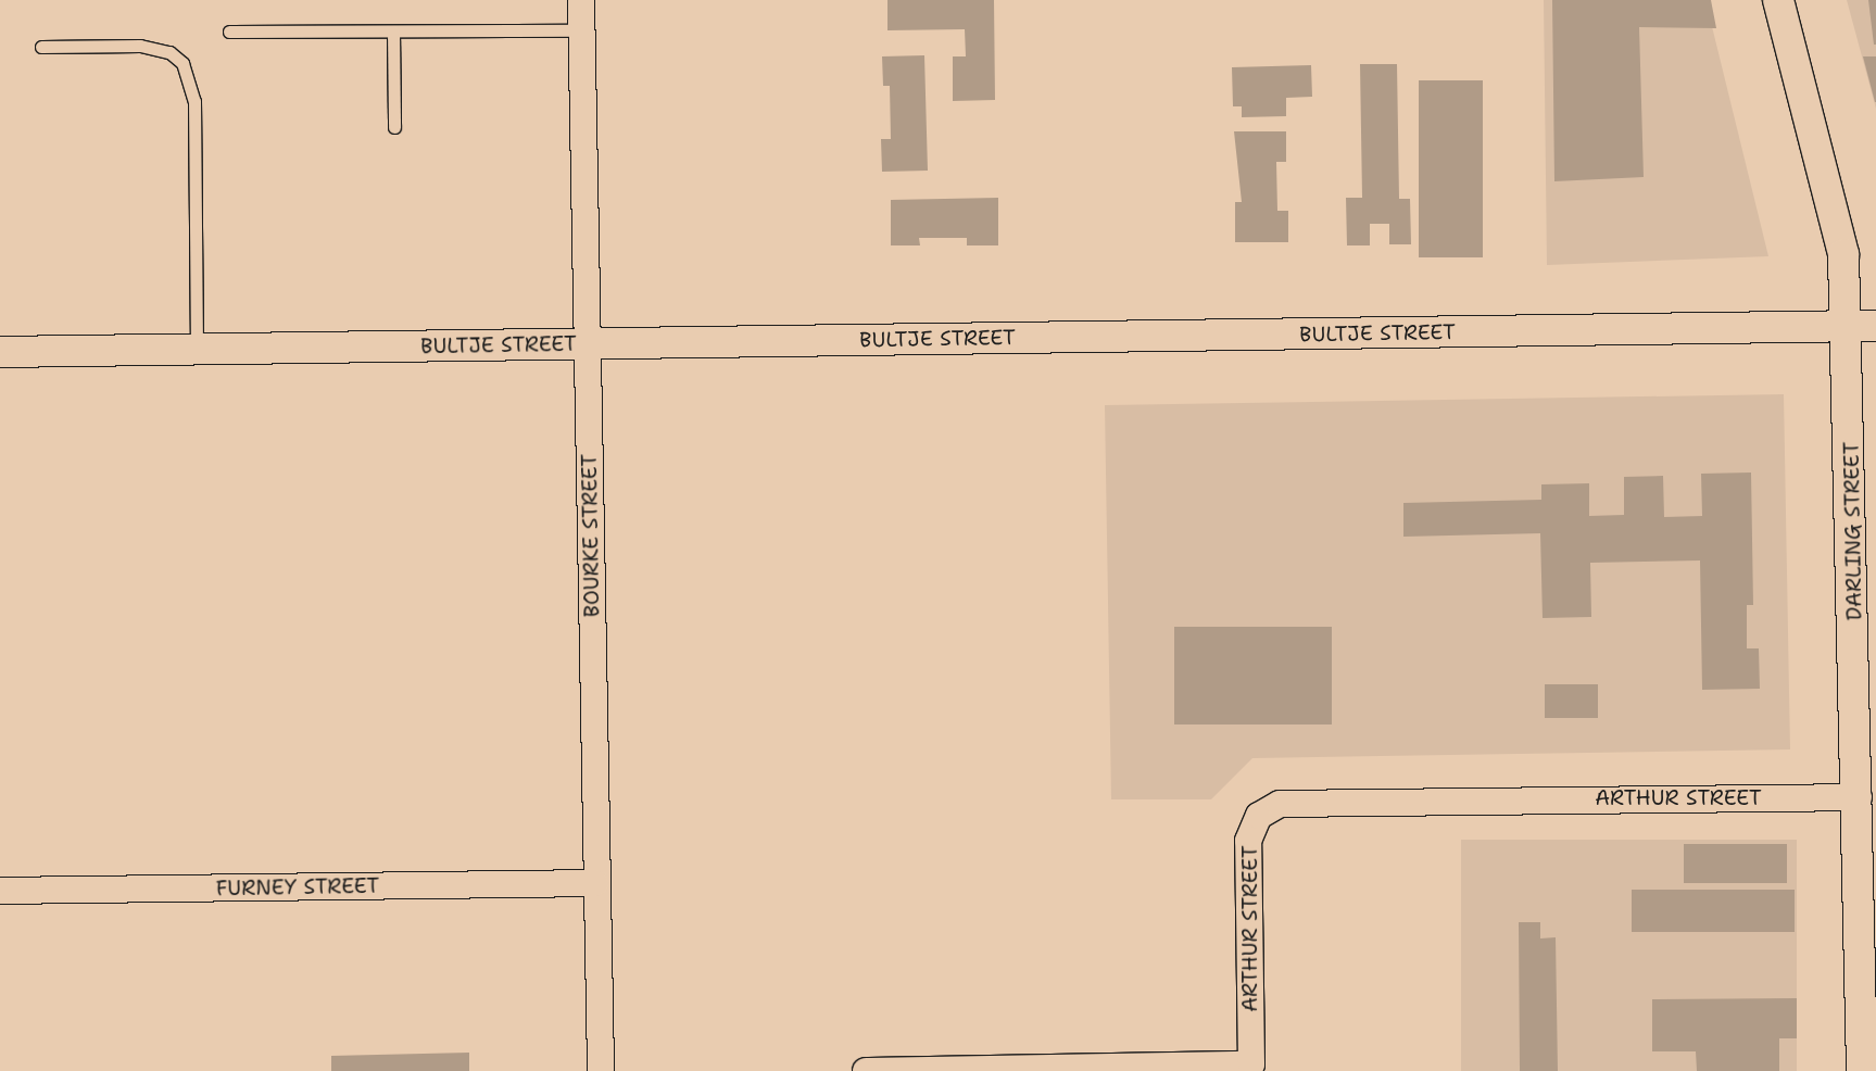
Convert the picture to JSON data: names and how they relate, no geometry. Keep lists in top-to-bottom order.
{
  "streets": {
    "street": [
      "BULTJE STREET",
      "DARLING STREET",
      "BOURKE STREET",
      "ARTHUR STREET",
      "FURNEY STREET"
    ]
  },
  "crossings": [
    ["BULTJE STREET", "DARLING STREET"],
    ["BULTJE STREET", "BOURKE STREET"],
    ["DARLING STREET", "ARTHUR STREET"],
    ["BOURKE STREET", "FURNEY STREET"]
  ]
}
